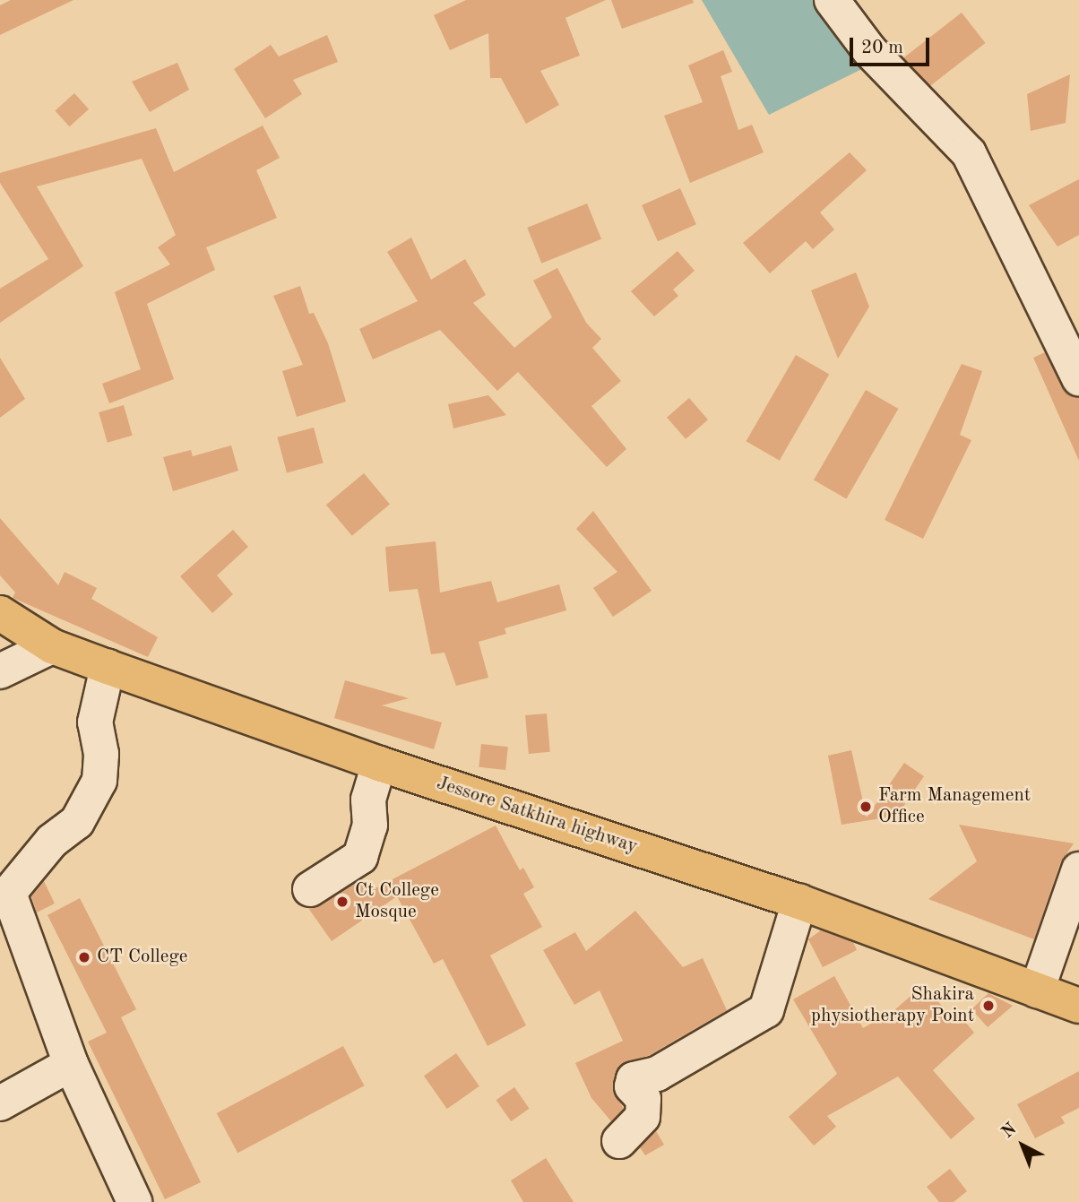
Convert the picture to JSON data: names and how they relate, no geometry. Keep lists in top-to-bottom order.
{
  "streets": {
    "highway": ["Jessore Satkhira highway"]
  },
  "places": [
    "Farm Management Office",
    "Ct College Mosque",
    "CT College",
    "Shakira physiotherapy Point"
  ],
  "scale_bar": "20 m",
  "north": "top left"
}
